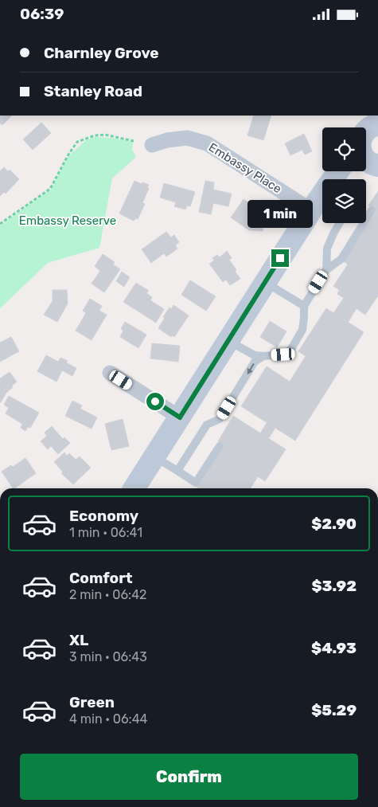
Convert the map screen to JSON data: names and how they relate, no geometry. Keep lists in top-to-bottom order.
{
  "streets": {
    "street": ["Embassy Place"]
  },
  "parks": ["Embassy Reserve"],
  "page": {
    "status": "06:39",
    "banner": ["Charnley Grove", "Stanley Road"],
    "bubble": "1 min",
    "list": [
      {
        "name": "Economy",
        "note": "1 min · 06:41",
        "value": "$2.90"
      },
      {
        "name": "Comfort",
        "note": "2 min · 06:42",
        "value": "$3.92"
      },
      {
        "name": "XL",
        "note": "3 min · 06:43",
        "value": "$4.93"
      },
      {
        "name": "Green",
        "note": "4 min · 06:44",
        "value": "$5.29"
      }
    ],
    "buttons": "Confirm"
  }
}
